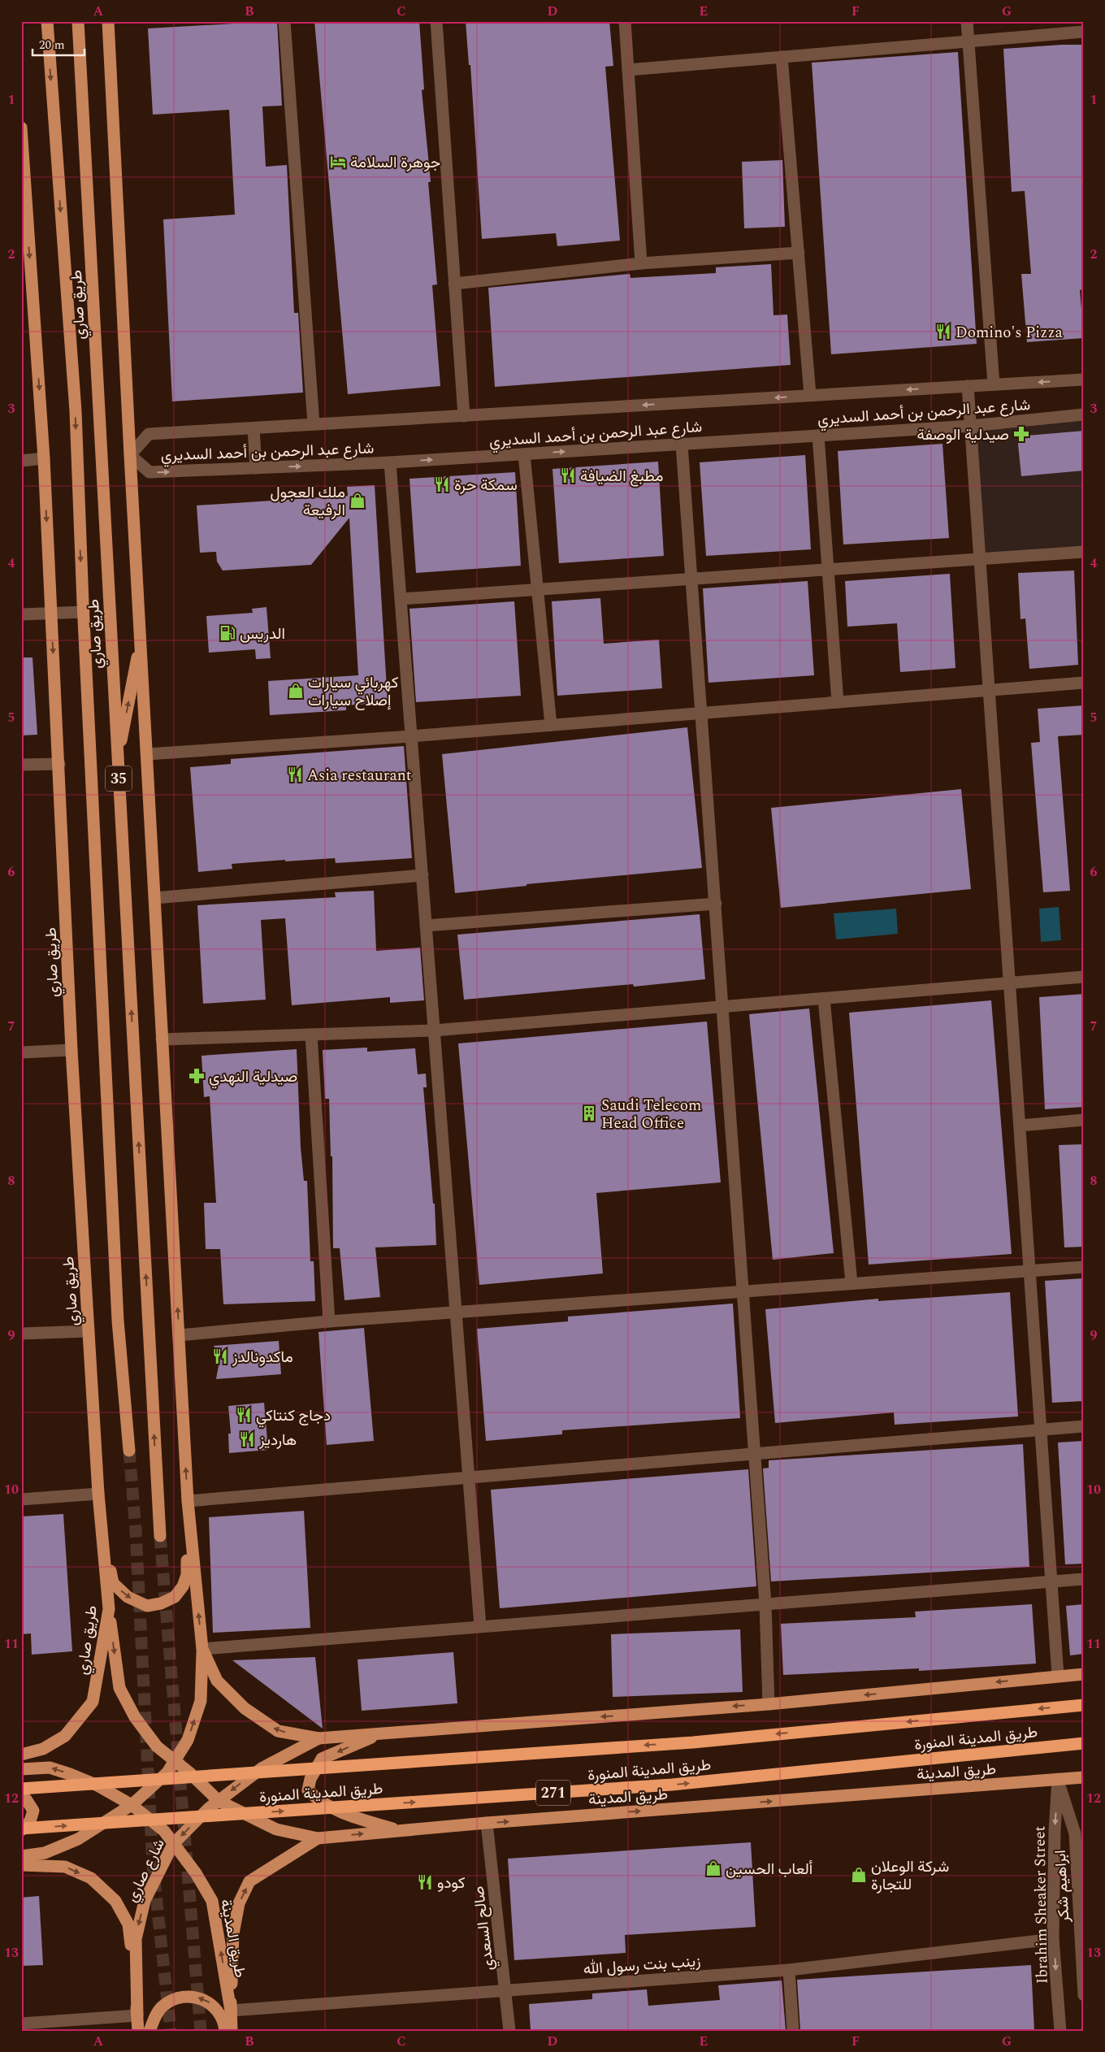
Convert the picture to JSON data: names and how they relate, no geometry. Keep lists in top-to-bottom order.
{
  "streets": {
    "highway": ["طريق المدينة المنورة", "271"],
    "main road": [
      "طريق صاري",
      "35",
      "طريق المدينة",
      "شارع صاري"
    ],
    "street": [
      "شارع عبد الرحمن بن أحمد السديري",
      "ابراهيم شكر",
      "Ibrahim Sheaker Street",
      "صالح السعدي",
      "زينب بنت رسول الله"
    ]
  },
  "crossings": [
    ["طريق صاري", "طريق المدينة"],
    ["طريق المدينة", "شارع صاري"],
    ["طريق المدينة", "ابراهيم شكر"],
    ["طريق المدينة", "Ibrahim Sheaker Street"],
    ["طريق المدينة", "صالح السعدي"],
    ["طريق المدينة", "زينب بنت رسول الله"],
    ["ابراهيم شكر", "Ibrahim Sheaker Street"],
    ["Ibrahim Sheaker Street", "زينب بنت رسول الله"],
    ["صالح السعدي", "زينب بنت رسول الله"]
  ],
  "one_way": ["Ibrahim Sheaker Street"],
  "places": {
    "hotel": ["جوهرة السلامة"],
    "restaurant": [
      "Domino's Pizza",
      "مطبغ الضيافة",
      "سمكة حرة",
      "Asia restaurant",
      "ماكدونالدز",
      "دجاج كنتاكي",
      "هارديز",
      "كودو"
    ],
    "pharmacy": ["صيدلية الوصفة", "صيدلية النهدي"],
    "shop": [
      "ملك العجول الرفيعة",
      "كهربائي سيارات إصلاح سيارات",
      "ألعاب الحسين",
      "شركة الوعلان للتجارة"
    ],
    "fuel station": ["الدريس"],
    "building": ["Saudi Telecom Head Office"]
  },
  "scale_bar": "20 m",
  "grid": {
    "columns": [
      "A",
      "B",
      "C",
      "D",
      "E",
      "F",
      "G"
    ],
    "rows": [
      "1",
      "2",
      "3",
      "4",
      "5",
      "6",
      "7",
      "8",
      "9",
      "10",
      "11",
      "12",
      "13"
    ]
  }
}
